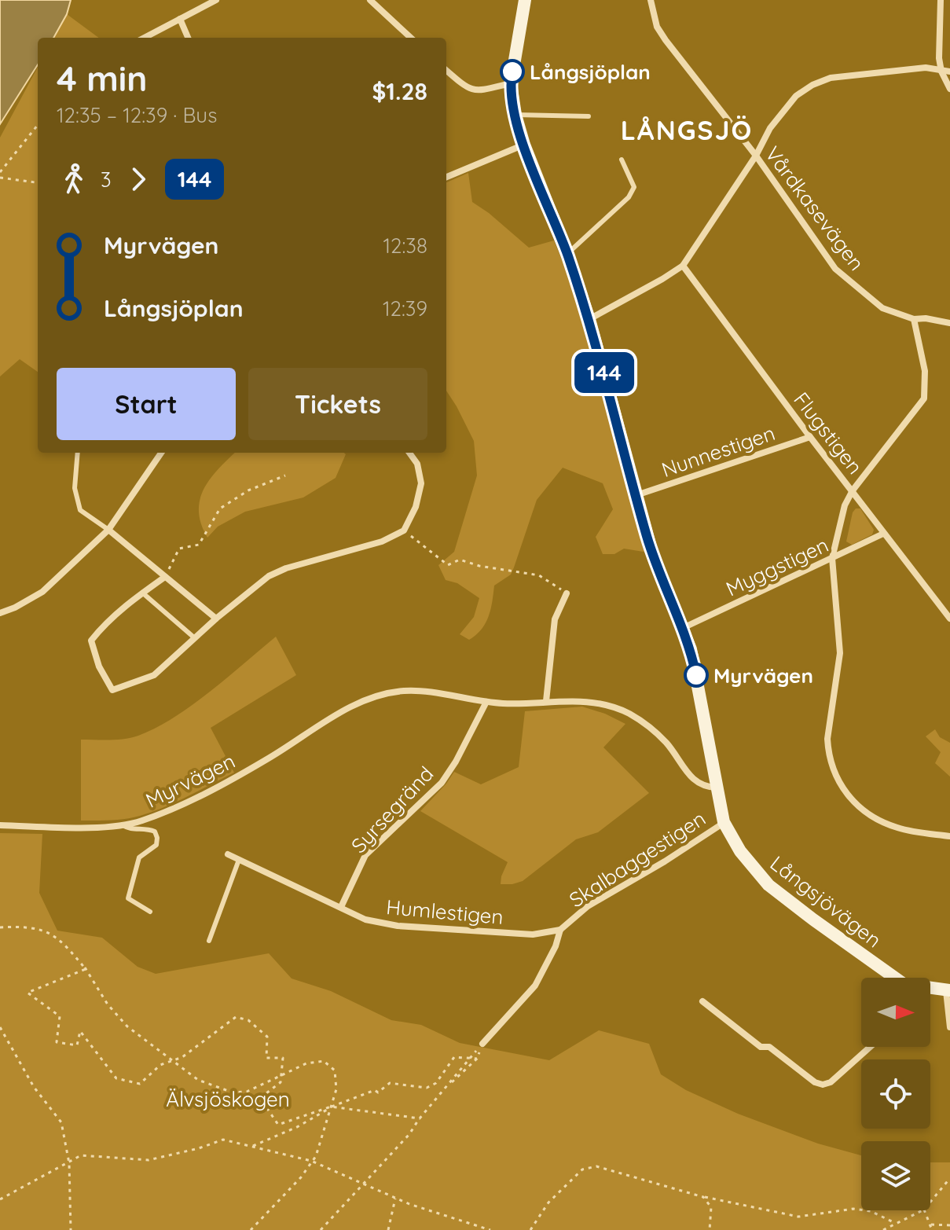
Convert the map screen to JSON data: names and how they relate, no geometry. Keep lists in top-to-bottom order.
{
  "streets": {
    "street": [
      "Vårdkasevägen",
      "Flugstigen",
      "Nunnestigen",
      "Myggstigen",
      "Myrvägen",
      "Syrsegränd",
      "Skalbaggestigen",
      "Långsjövägen",
      "Humlestigen"
    ]
  },
  "crossings": [
    ["Flugstigen", "Nunnestigen"],
    ["Flugstigen", "Myggstigen"],
    ["Nunnestigen", "Långsjövägen"],
    ["Myggstigen", "Långsjövägen"],
    ["Myrvägen", "Syrsegränd"],
    ["Myrvägen", "Långsjövägen"],
    ["Syrsegränd", "Humlestigen"],
    ["Skalbaggestigen", "Långsjövägen"],
    ["Skalbaggestigen", "Humlestigen"]
  ],
  "districts": ["LÅNGSJÖ"],
  "parks": ["Älvsjöskogen"],
  "places": ["Långsjöplan", "Myrvägen"],
  "lines": ["bus line 144"],
  "north": "right",
  "page": {
    "on_map": "144",
    "heading": ["4 min", "12:35 – 12:39 · Bus", "$1.28"],
    "legs": ["3", "144"],
    "list": [
      {
        "name": "Myrvägen",
        "value": "12:38"
      },
      {
        "name": "Långsjöplan",
        "value": "12:39"
      }
    ],
    "buttons": ["Start", "Tickets"]
  }
}
